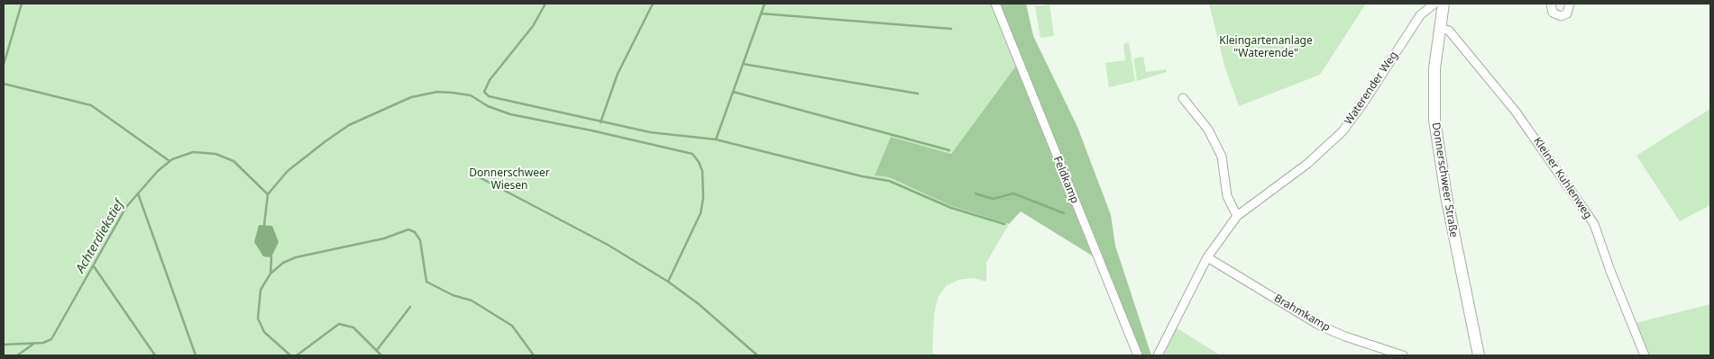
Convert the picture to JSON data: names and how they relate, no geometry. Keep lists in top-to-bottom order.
{
  "streets": {
    "main road": ["Donnerschweer Straße"],
    "street": [
      "Waterender Weg",
      "Kleiner Kuhlenweg",
      "Feldkamp",
      "Brahmkamp"
    ]
  },
  "crossings": [
    ["Waterender Weg", "Brahmkamp"],
    ["Kleiner Kuhlenweg", "Donnerschweer Straße"]
  ],
  "water": ["Achterdiekstief"],
  "parks": ["Kleingartenanlage \"Waterende\"", "Donnerschweer Wiesen"]
}
